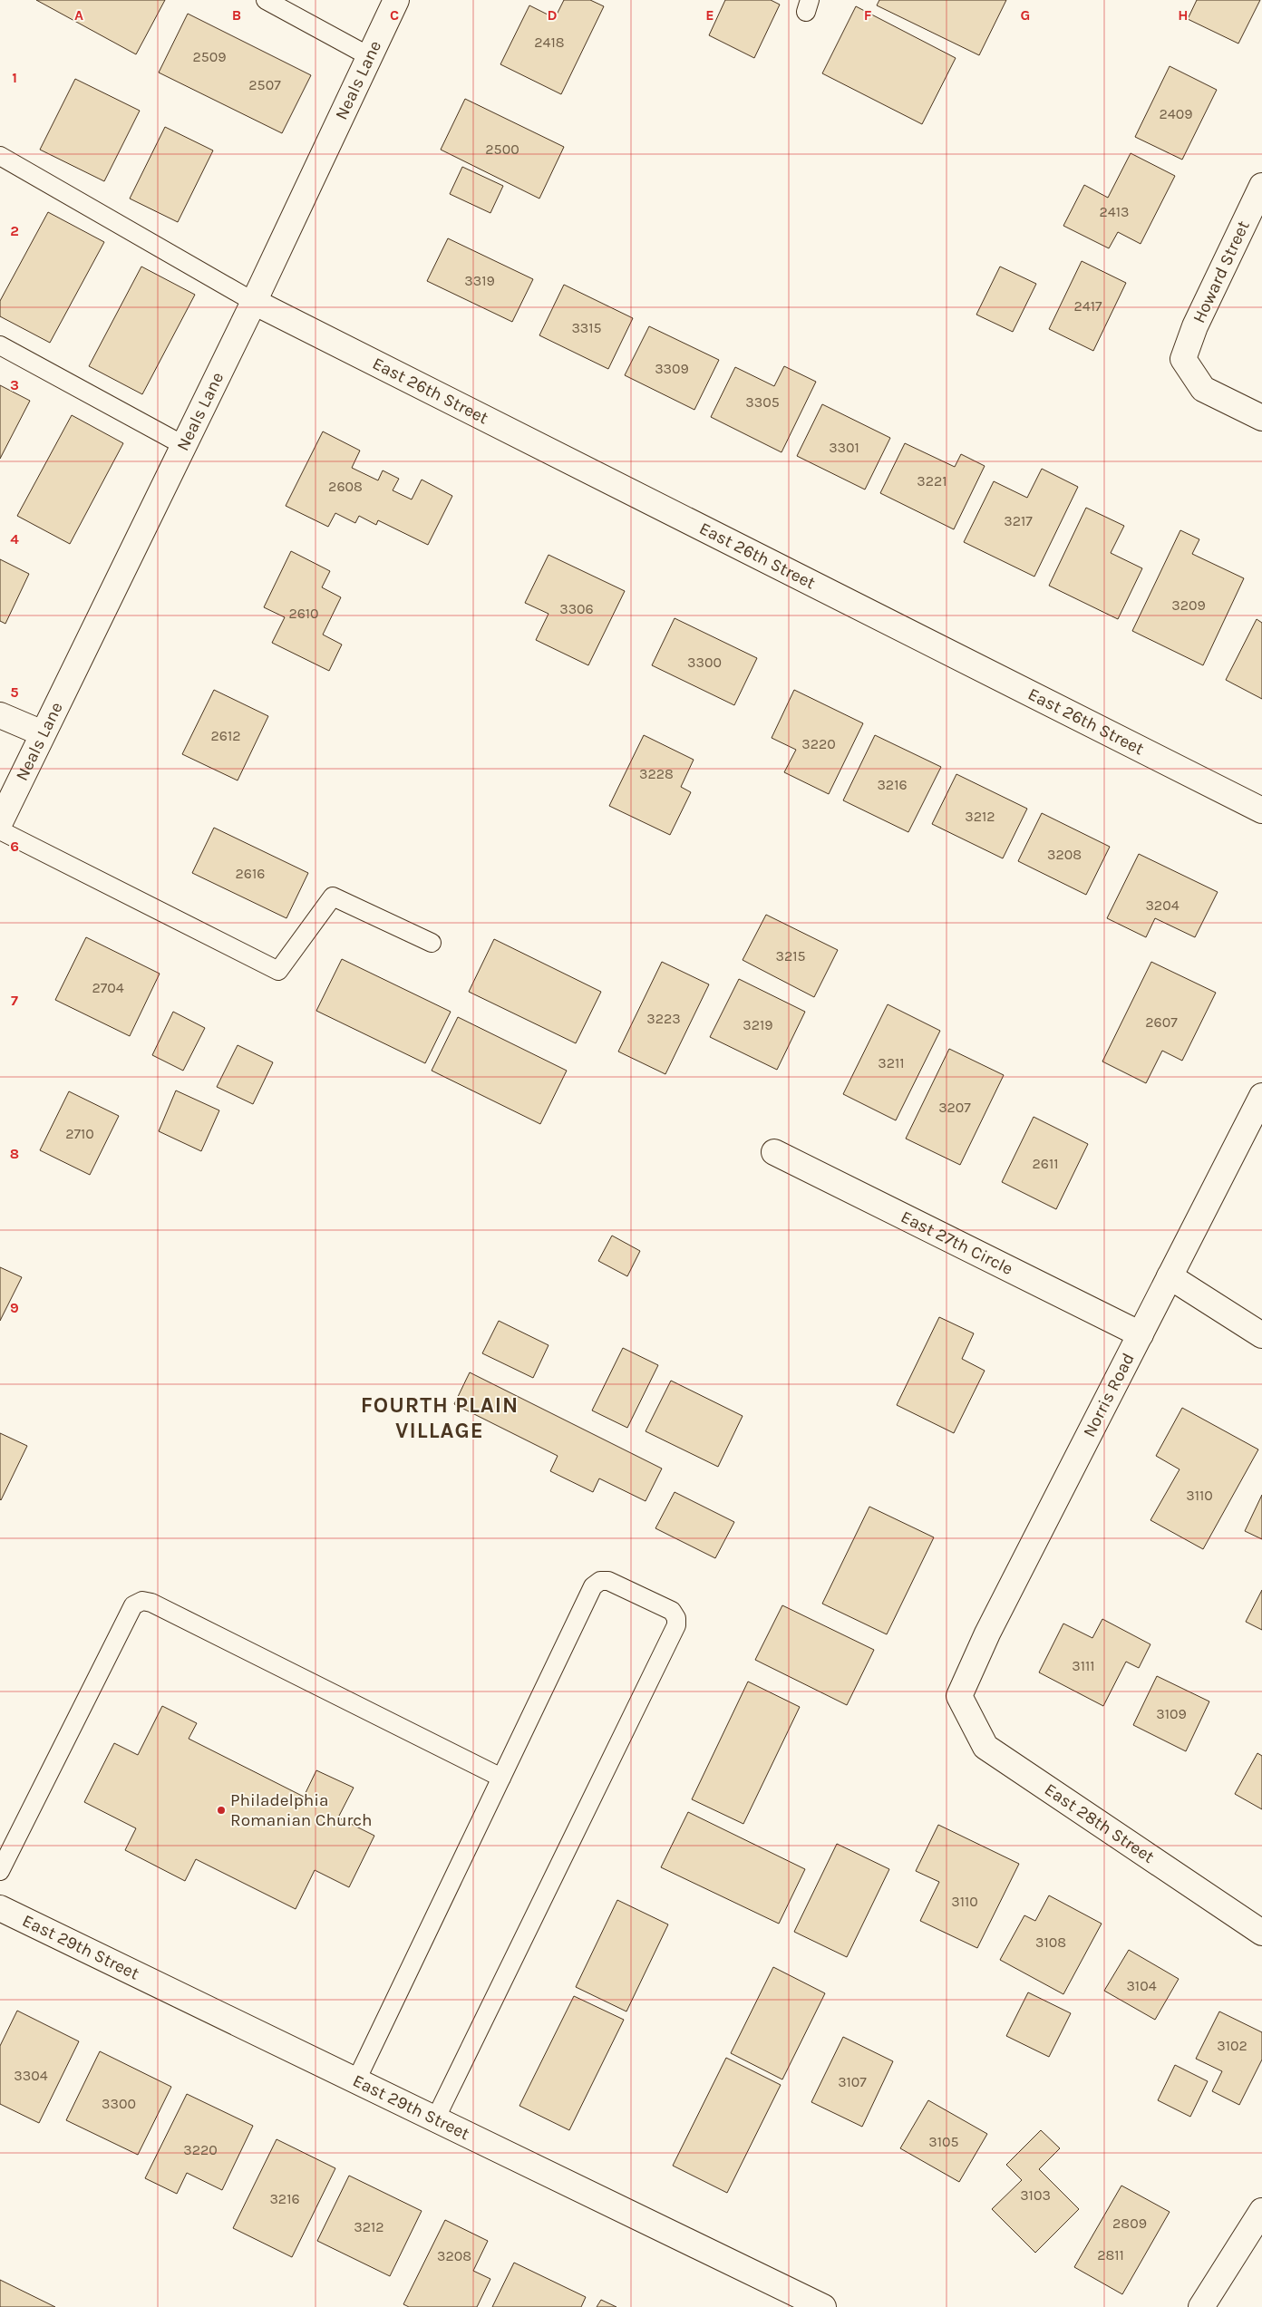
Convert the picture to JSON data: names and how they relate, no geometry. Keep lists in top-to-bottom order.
{
  "streets": {
    "street": [
      "Neals Lane",
      "Howard Street",
      "East 26th Street",
      "East 27th Circle",
      "Norris Road",
      "East 28th Street",
      "East 29th Street"
    ]
  },
  "crossings": [
    ["Neals Lane", "East 26th Street"],
    ["East 27th Circle", "Norris Road"],
    ["Norris Road", "East 28th Street"]
  ],
  "districts": ["FOURTH PLAIN VILLAGE"],
  "places": ["Philadelphia Romanian Church"],
  "house_numbers": [
    "2418",
    "2509",
    "2507",
    "2409",
    "2500",
    "2413",
    "3319",
    "2417",
    "3315",
    "3309",
    "3305",
    "3301",
    "3221",
    "2608",
    "3217",
    "3209",
    "3306",
    "2610",
    "3300",
    "2612",
    "3220",
    "3228",
    "3216",
    "3212",
    "3208",
    "2616",
    "3204",
    "3215",
    "2704",
    "3223",
    "2607",
    "3219",
    "3211",
    "3207",
    "2710",
    "2611",
    "3110",
    "3111",
    "3109",
    "3110",
    "3108",
    "3104",
    "3102",
    "3304",
    "3107",
    "3300",
    "3105",
    "3220",
    "3103",
    "3216",
    "2809",
    "3212",
    "2811",
    "3208"
  ],
  "grid": {
    "columns": [
      "A",
      "B",
      "C",
      "D",
      "E",
      "F",
      "G",
      "H"
    ],
    "rows": [
      "1",
      "2",
      "3",
      "4",
      "5",
      "6",
      "7",
      "8",
      "9"
    ]
  }
}
